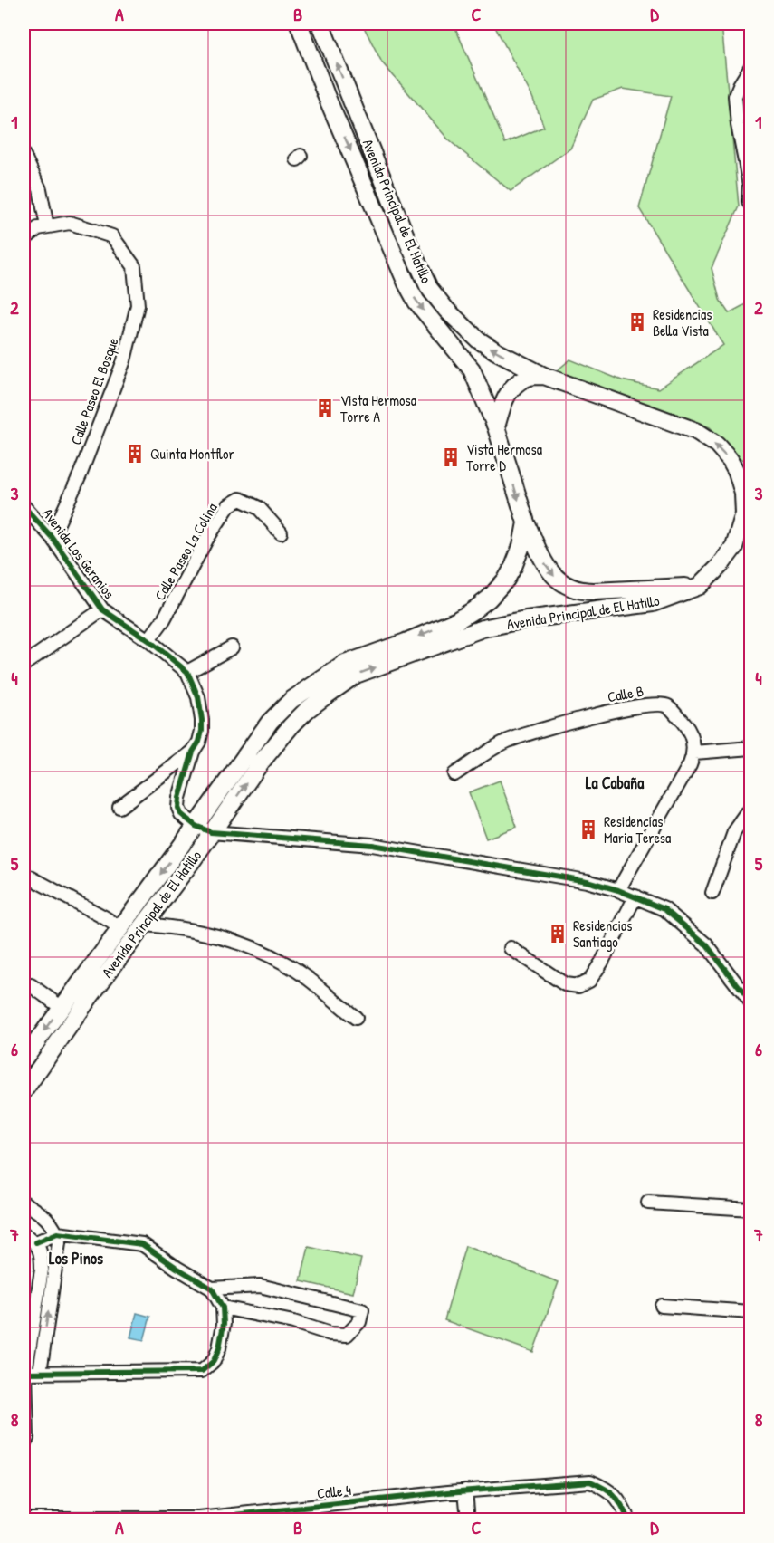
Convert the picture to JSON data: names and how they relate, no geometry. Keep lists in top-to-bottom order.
{
  "streets": {
    "main road": ["Avenida Principal de El Hatillo"],
    "street": [
      "Calle Paseo El Bosque",
      "Calle Paseo La Colina",
      "Avenida Los Geranios",
      "Calle B",
      "Calle 4"
    ]
  },
  "crossings": [
    ["Avenida Principal de El Hatillo", "Avenida Los Geranios"],
    ["Calle Paseo El Bosque", "Avenida Los Geranios"],
    ["Calle Paseo La Colina", "Avenida Los Geranios"]
  ],
  "districts": ["La Cabaña", "Los Pinos"],
  "places": {
    "building": [
      "Residencias Bella Vista",
      "Vista Hermosa Torre A",
      "Quinta Montflor",
      "Vista Hermosa Torre D",
      "Residencias Maria Teresa",
      "Residencias Santiago"
    ]
  },
  "grid": {
    "columns": [
      "A",
      "B",
      "C",
      "D"
    ],
    "rows": [
      "1",
      "2",
      "3",
      "4",
      "5",
      "6",
      "7",
      "8"
    ]
  }
}
